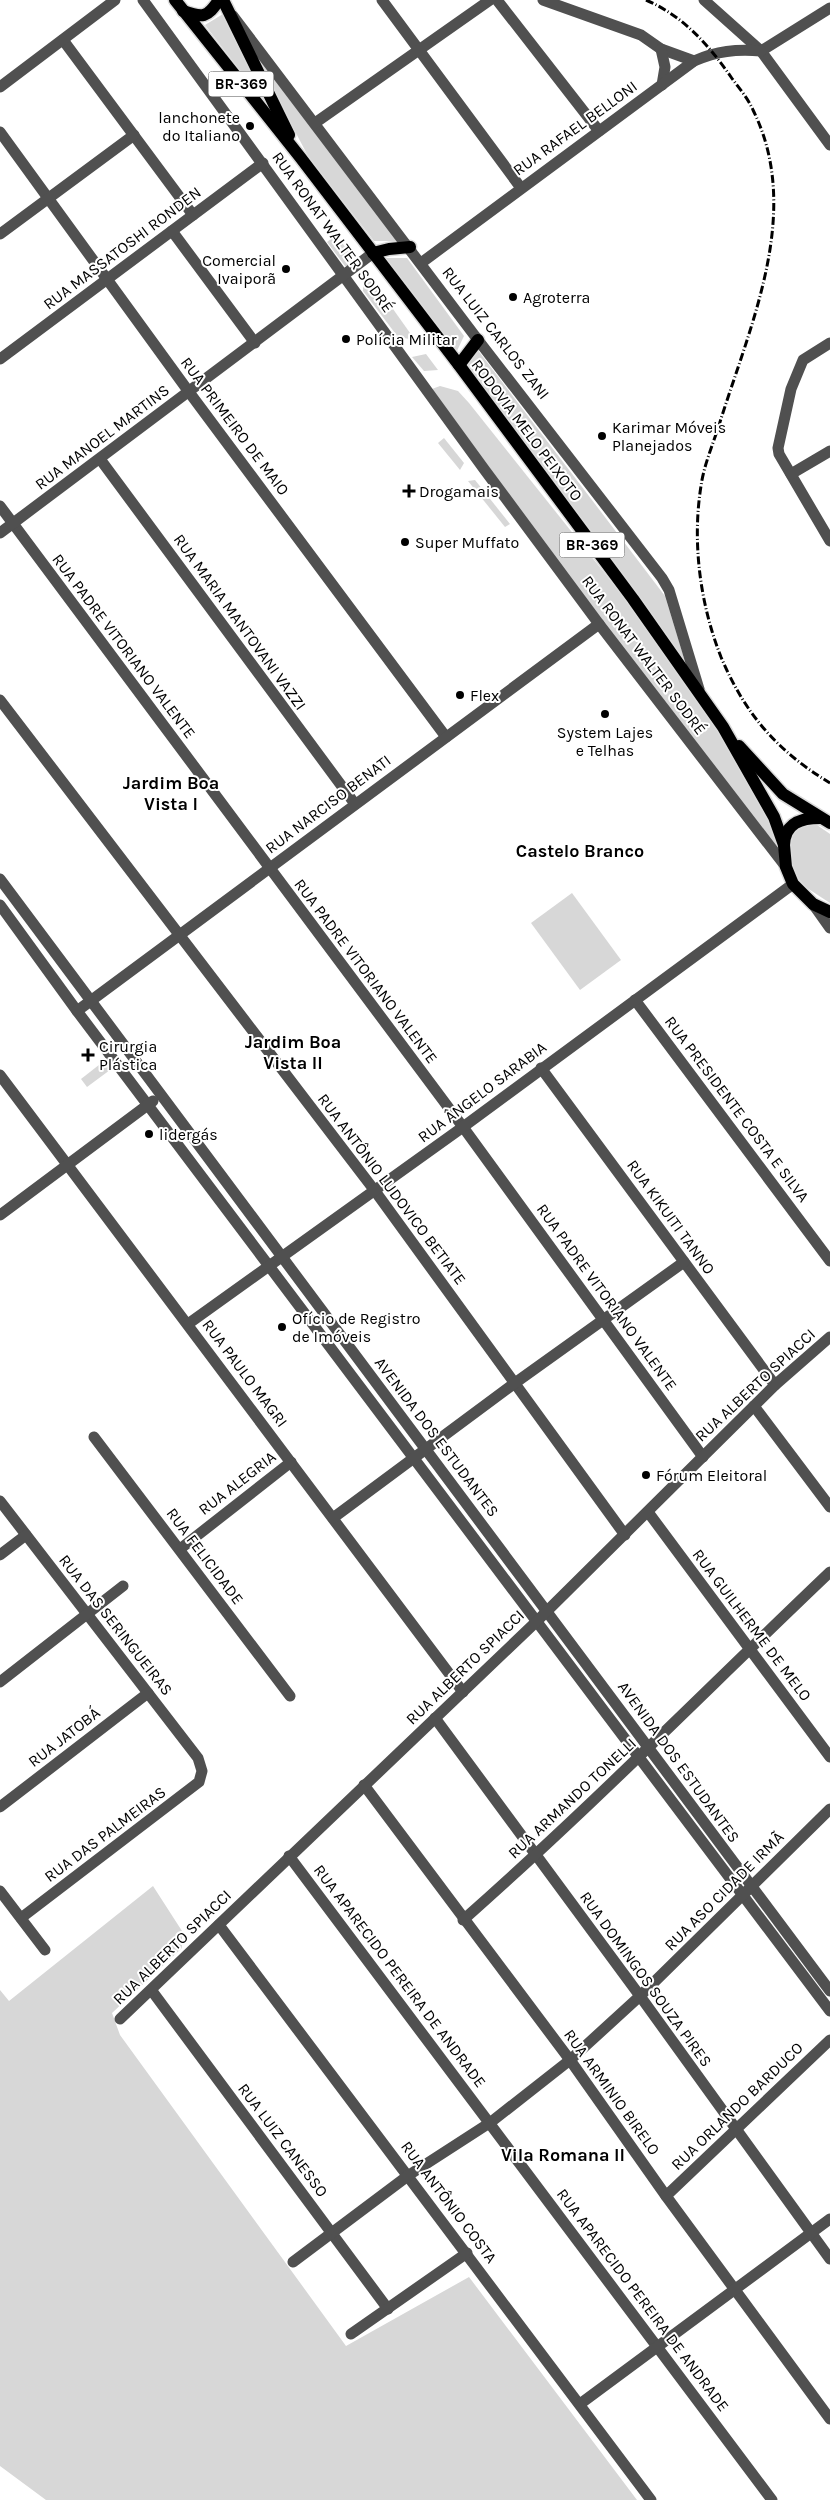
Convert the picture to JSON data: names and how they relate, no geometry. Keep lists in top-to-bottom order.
{
  "streets": {
    "main road": ["BR-369", "RODOVIA MELO PEIXOTO"],
    "street": [
      "RUA RAFAEL BELLONI",
      "RUA RONAT WALTER SODRÉ",
      "RUA MASSATOSHI RONDEN",
      "RUA LUIZ CARLOS ZANI",
      "RUA PRIMEIRO DE MAIO",
      "RUA MANOEL MARTINS",
      "RUA MARIA MANTOVANI VAZZI",
      "RUA PADRE VITORIANO VALENTE",
      "RUA NARCISO BENATI",
      "RUA ÂNGELO SARABIA",
      "RUA PRESIDENTE COSTA E SILVA",
      "RUA ANTÔNIO LUDOVICO BETIATE",
      "RUA KIKUITI TANNO",
      "RUA PAULO MAGRI",
      "RUA ALBERTO SPIACCI",
      "AVENIDA DOS ESTUDANTES",
      "RUA ALEGRIA",
      "RUA FELICIDADE",
      "RUA DAS SERINGUEIRAS",
      "RUA GUILHERME DE MELO",
      "RUA JATOBÁ",
      "RUA ARMANDO TONELLI",
      "RUA DAS PALMEIRAS",
      "RUA ASO CIDADE IRMÃ",
      "RUA APARECIDO PEREIRA DE ANDRADE",
      "RUA DOMINGOS SOUZA PIRES",
      "RUA ARMINIO BIRELO",
      "RUA ORLANDO BARDUCO",
      "RUA LUIZ CANESSO",
      "RUA ANTÔNIO COSTA"
    ]
  },
  "crossings": [
    ["RUA RAFAEL BELLONI", "RUA LUIZ CARLOS ZANI"],
    ["RUA RONAT WALTER SODRÉ", "RUA MASSATOSHI RONDEN"],
    ["RUA RONAT WALTER SODRÉ", "RODOVIA MELO PEIXOTO"],
    ["RUA RONAT WALTER SODRÉ", "RUA MANOEL MARTINS"],
    ["RUA RONAT WALTER SODRÉ", "RUA NARCISO BENATI"],
    ["RUA MASSATOSHI RONDEN", "RUA PRIMEIRO DE MAIO"],
    ["RUA LUIZ CARLOS ZANI", "RODOVIA MELO PEIXOTO"],
    ["RUA PRIMEIRO DE MAIO", "RUA MANOEL MARTINS"],
    ["RUA PRIMEIRO DE MAIO", "RUA NARCISO BENATI"],
    ["RODOVIA MELO PEIXOTO", "RUA MANOEL MARTINS"],
    ["RODOVIA MELO PEIXOTO", "RUA ÂNGELO SARABIA"],
    ["RUA MANOEL MARTINS", "RUA MARIA MANTOVANI VAZZI"],
    ["RUA MANOEL MARTINS", "RUA PADRE VITORIANO VALENTE"],
    ["RUA MARIA MANTOVANI VAZZI", "RUA NARCISO BENATI"],
    ["RUA PADRE VITORIANO VALENTE", "RUA NARCISO BENATI"],
    ["RUA PADRE VITORIANO VALENTE", "RUA ÂNGELO SARABIA"],
    ["RUA PADRE VITORIANO VALENTE", "RUA ALBERTO SPIACCI"],
    ["RUA NARCISO BENATI", "RUA ANTÔNIO LUDOVICO BETIATE"],
    ["RUA NARCISO BENATI", "AVENIDA DOS ESTUDANTES"],
    ["RUA ÂNGELO SARABIA", "RUA PRESIDENTE COSTA E SILVA"],
    ["RUA ÂNGELO SARABIA", "RUA ANTÔNIO LUDOVICO BETIATE"],
    ["RUA ÂNGELO SARABIA", "RUA KIKUITI TANNO"],
    ["RUA ÂNGELO SARABIA", "RUA PAULO MAGRI"],
    ["RUA ÂNGELO SARABIA", "AVENIDA DOS ESTUDANTES"],
    ["RUA ANTÔNIO LUDOVICO BETIATE", "RUA ALBERTO SPIACCI"],
    ["RUA KIKUITI TANNO", "RUA ALBERTO SPIACCI"],
    ["RUA PAULO MAGRI", "RUA ALBERTO SPIACCI"],
    ["RUA PAULO MAGRI", "RUA ALEGRIA"],
    ["RUA ALBERTO SPIACCI", "AVENIDA DOS ESTUDANTES"],
    ["RUA ALBERTO SPIACCI", "RUA GUILHERME DE MELO"],
    ["RUA ALBERTO SPIACCI", "RUA APARECIDO PEREIRA DE ANDRADE"],
    ["RUA ALBERTO SPIACCI", "RUA DOMINGOS SOUZA PIRES"],
    ["RUA ALBERTO SPIACCI", "RUA ARMINIO BIRELO"],
    ["RUA ALBERTO SPIACCI", "RUA LUIZ CANESSO"],
    ["RUA ALBERTO SPIACCI", "RUA ANTÔNIO COSTA"],
    ["AVENIDA DOS ESTUDANTES", "RUA ARMANDO TONELLI"],
    ["AVENIDA DOS ESTUDANTES", "RUA ASO CIDADE IRMÃ"],
    ["RUA ALEGRIA", "RUA FELICIDADE"],
    ["RUA DAS SERINGUEIRAS", "RUA JATOBÁ"],
    ["RUA DAS SERINGUEIRAS", "RUA DAS PALMEIRAS"],
    ["RUA GUILHERME DE MELO", "RUA ARMANDO TONELLI"],
    ["RUA ARMANDO TONELLI", "RUA DOMINGOS SOUZA PIRES"],
    ["RUA ARMANDO TONELLI", "RUA ARMINIO BIRELO"],
    ["RUA ASO CIDADE IRMÃ", "RUA DOMINGOS SOUZA PIRES"],
    ["RUA ASO CIDADE IRMÃ", "RUA ARMINIO BIRELO"],
    ["RUA DOMINGOS SOUZA PIRES", "RUA ORLANDO BARDUCO"],
    ["RUA ARMINIO BIRELO", "RUA ORLANDO BARDUCO"]
  ],
  "districts": [
    "Jardim Boa Vista I",
    "Castelo Branco",
    "Jardim Boa Vista II",
    "Vila Romana II"
  ],
  "places": {
    "other": [
      "lanchonete do Italiano",
      "Comercial Ivaiporã",
      "Agroterra",
      "Polícia Militar",
      "Karimar Móveis Planejados",
      "Super Muffato",
      "Flex",
      "System Lajes e Telhas",
      "lidergás",
      "Ofício de Registro de Imóveis",
      "Fórum Eleitoral"
    ],
    "health": ["Drogamais", "Cirurgia Plástica"]
  }
}
